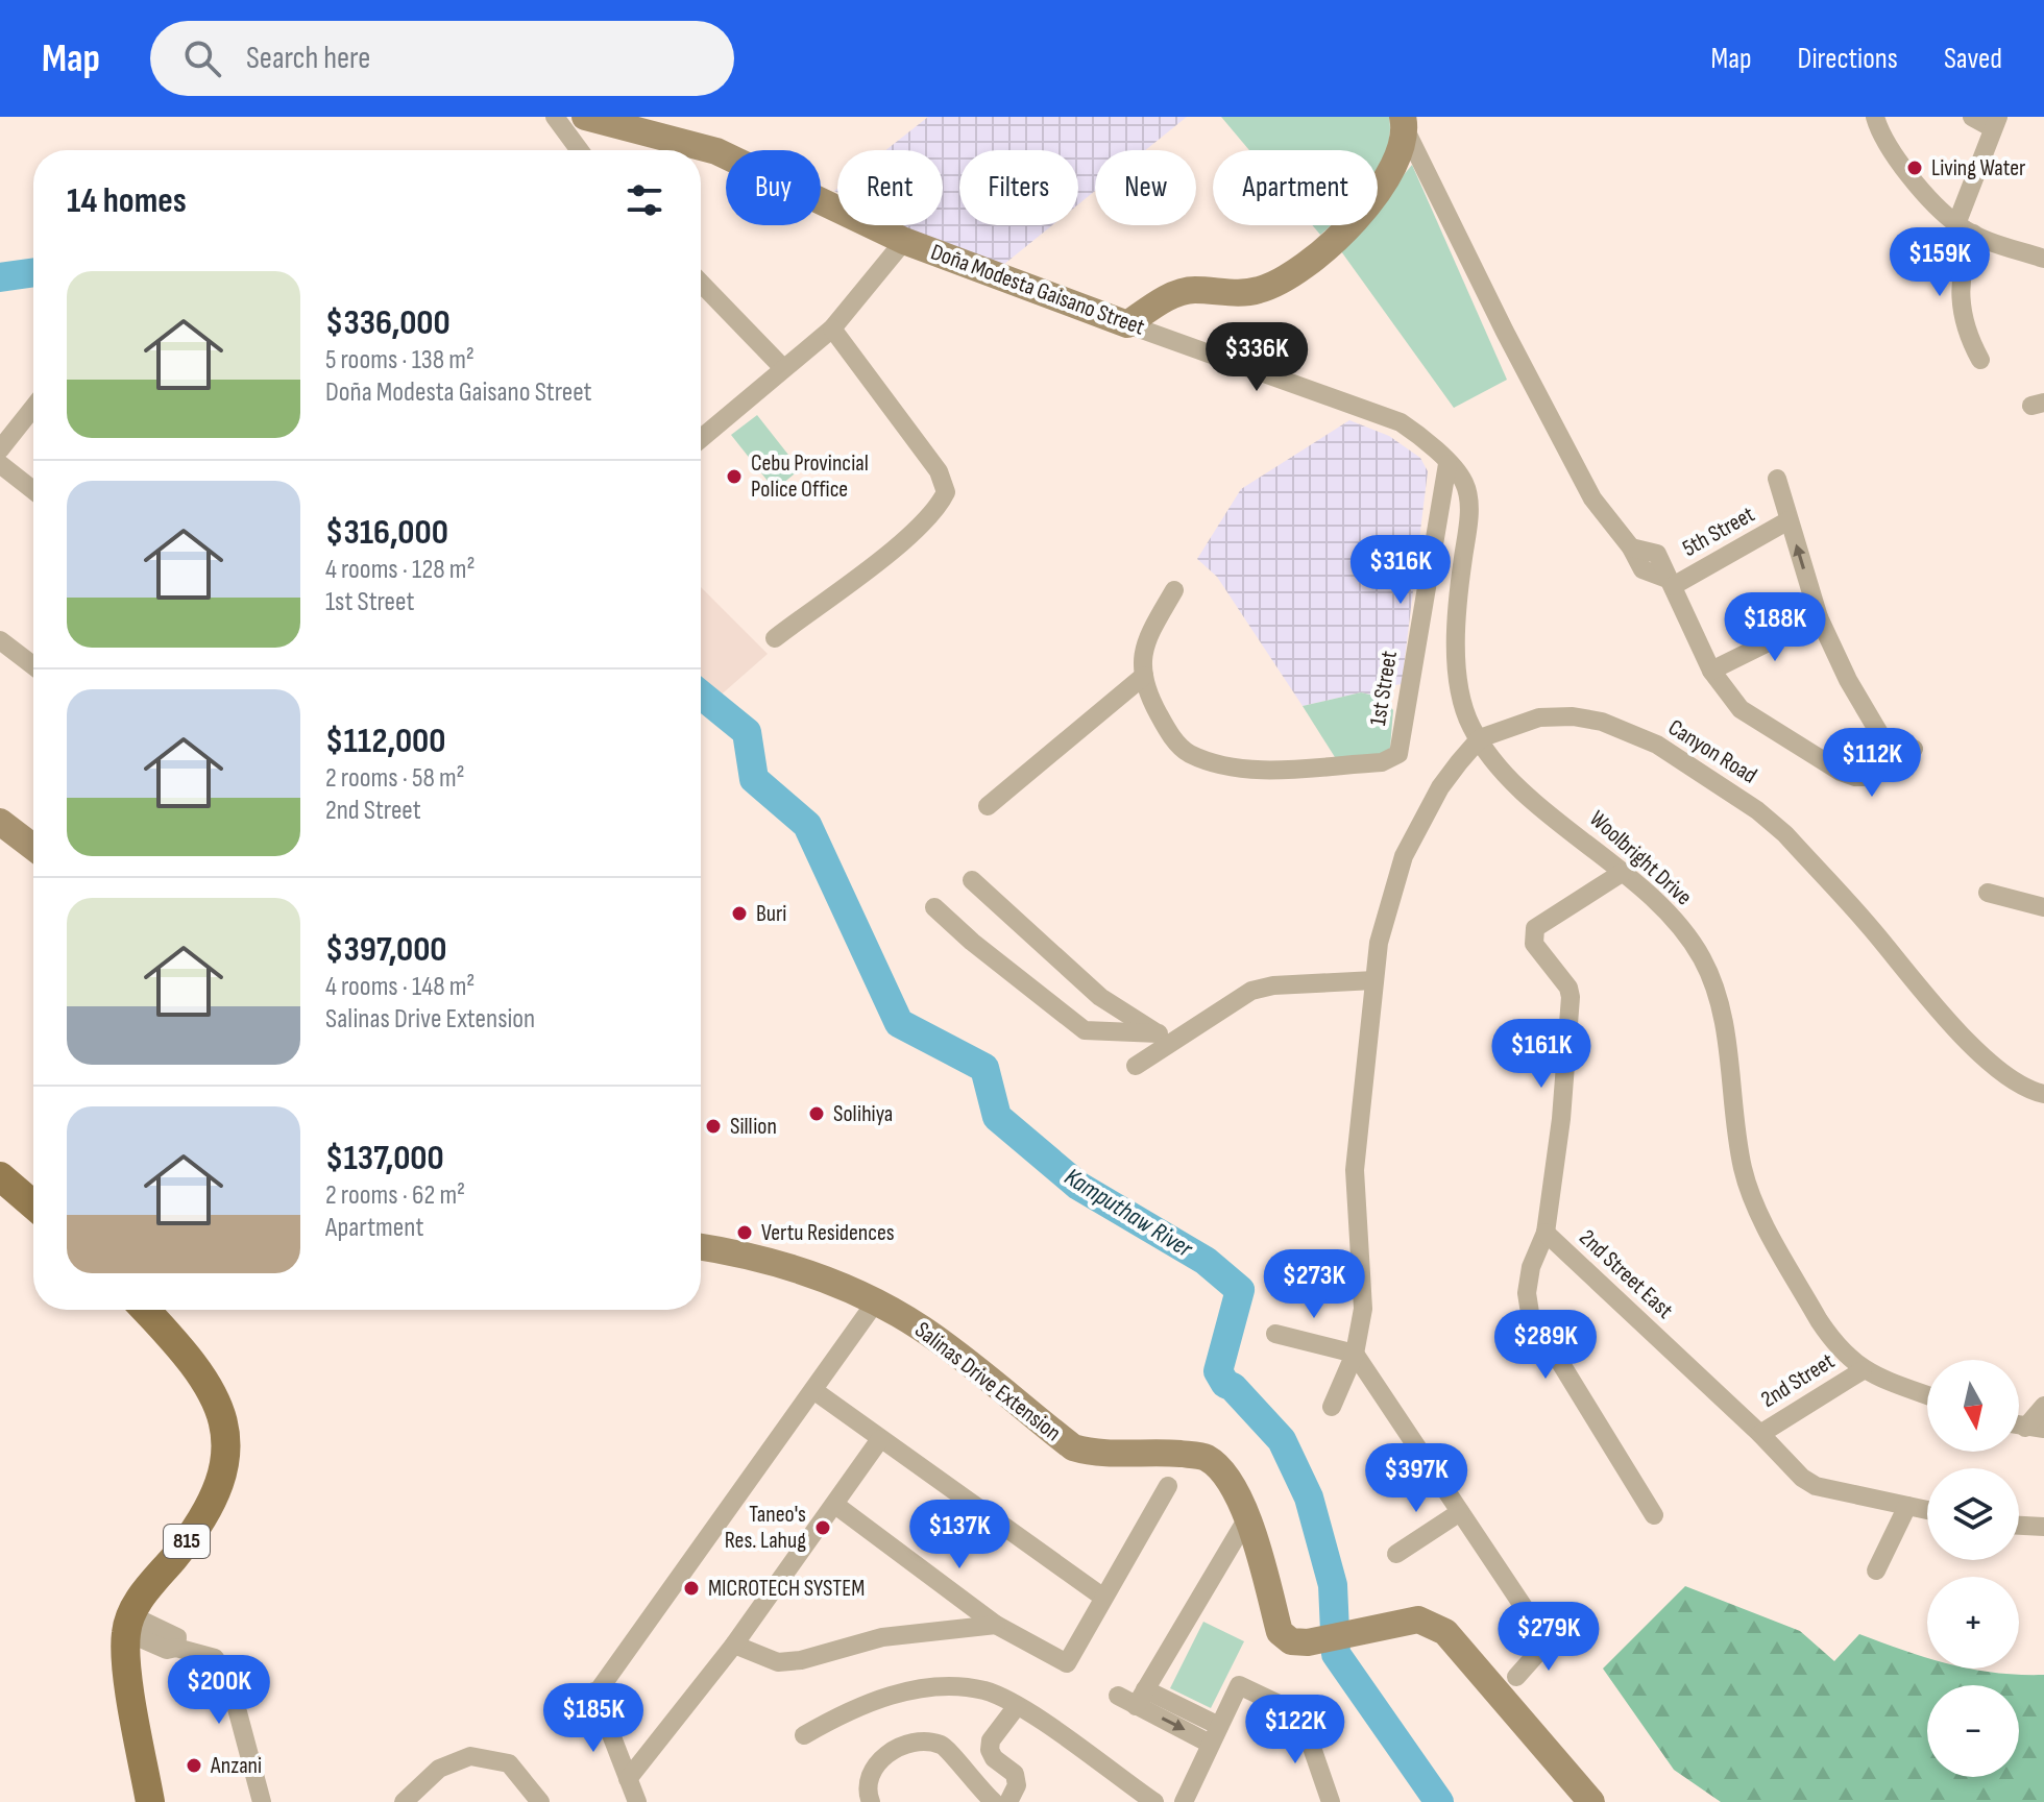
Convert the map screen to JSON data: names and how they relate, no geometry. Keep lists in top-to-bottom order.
{
  "streets": {
    "main road": ["815"],
    "street": [
      "Doña Modesta Gaisano Street",
      "5th Street",
      "1st Street",
      "Canyon Road",
      "Woolbright Drive",
      "2nd Street East",
      "2nd Street",
      "Salinas Drive Extension"
    ]
  },
  "crossings": [
    ["Doña Modesta Gaisano Street", "Woolbright Drive"],
    ["1st Street", "Woolbright Drive"],
    ["Canyon Road", "Woolbright Drive"],
    ["Woolbright Drive", "2nd Street East"],
    ["Woolbright Drive", "2nd Street"],
    ["2nd Street East", "2nd Street"]
  ],
  "water": ["Kamputhaw River"],
  "places": [
    "Living Water",
    "Cebu Provincial Police Office",
    "Buri",
    "Solihiya",
    "Sillion",
    "Vertu Residences",
    "Taneo's Res. Lahug",
    "MICROTECH SYSTEM",
    "Anzani"
  ],
  "north": "bottom",
  "page": {
    "header": "Map",
    "search": "Search here",
    "nav": ["Map", "Directions", "Saved"],
    "chip": [
      "Buy",
      "Rent",
      "Filters",
      "New",
      "Apartment"
    ],
    "heading": "14 homes",
    "price": [
      "$159K",
      "$336K",
      "$316K",
      "$188K",
      "$112K",
      "$161K",
      "$273K",
      "$289K",
      "$397K",
      "$137K",
      "$279K",
      "$200K",
      "$185K",
      "$122K"
    ],
    "list": [
      {
        "name": "$336,000",
        "note": "5 rooms · 138 m² · Doña Modesta Gaisano Street"
      },
      {
        "name": "$316,000",
        "note": "4 rooms · 128 m² · 1st Street"
      },
      {
        "name": "$112,000",
        "note": "2 rooms · 58 m² · 2nd Street"
      },
      {
        "name": "$397,000",
        "note": "4 rooms · 148 m² · Salinas Drive Extension"
      },
      {
        "name": "$137,000",
        "note": "2 rooms · 62 m² · Apartment"
      }
    ],
    "map_buttons": ["+", "−"]
  }
}
